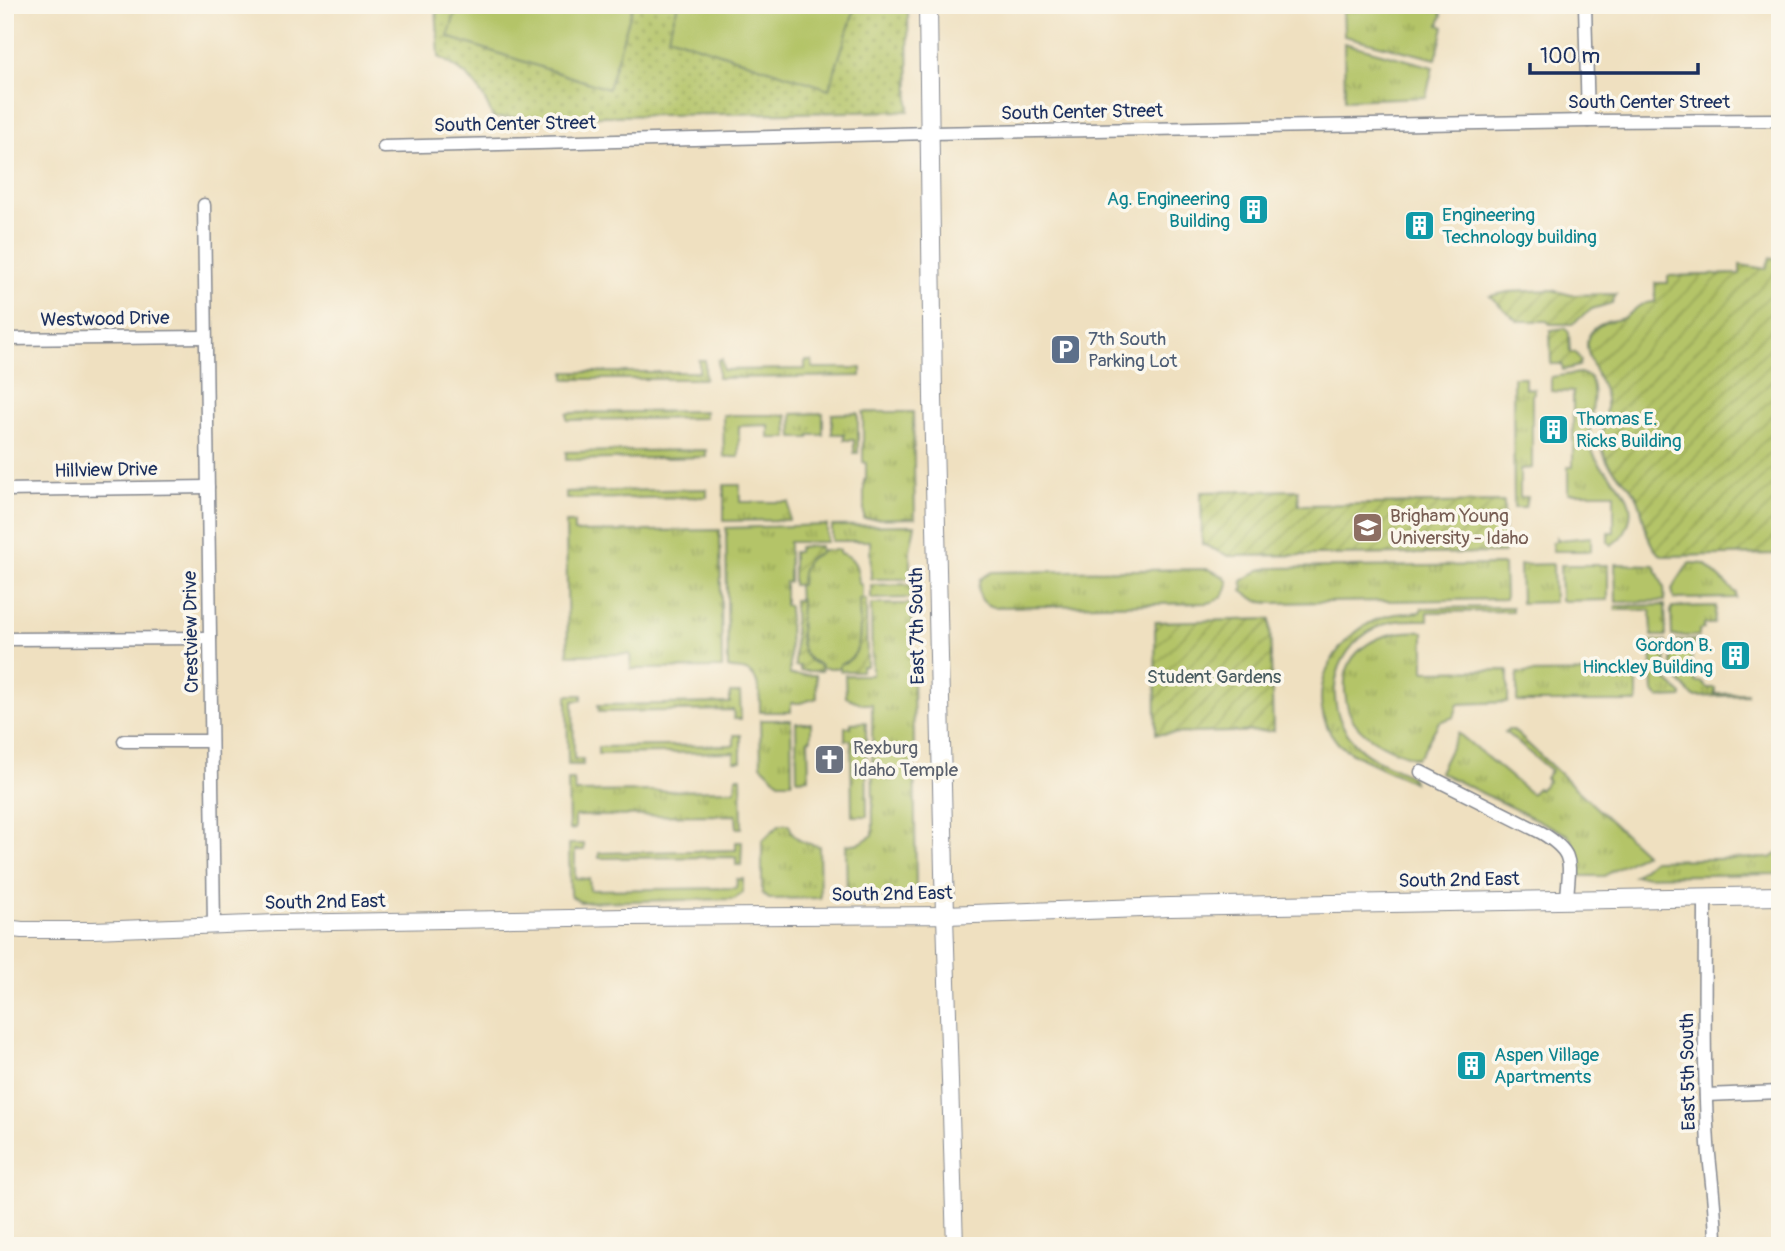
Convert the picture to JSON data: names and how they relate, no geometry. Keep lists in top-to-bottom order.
{
  "streets": {
    "main road": ["East 7th South", "South 2nd East"],
    "street": [
      "South Center Street",
      "Westwood Drive",
      "Hillview Drive",
      "Crestview Drive",
      "East 5th South"
    ]
  },
  "crossings": [
    ["South Center Street", "East 7th South"],
    ["Westwood Drive", "Crestview Drive"],
    ["Hillview Drive", "Crestview Drive"],
    ["East 7th South", "South 2nd East"],
    ["Crestview Drive", "South 2nd East"],
    ["South 2nd East", "East 5th South"]
  ],
  "parks": ["Student Gardens"],
  "places": {
    "building": [
      "Ag. Engineering Building",
      "Engineering Technology building",
      "Thomas E. Ricks Building",
      "Gordon B. Hinckley Building",
      "Aspen Village Apartments"
    ],
    "parking": ["7th South Parking Lot"],
    "school or university": ["Brigham Young University - Idaho"],
    "church": ["Rexburg Idaho Temple"]
  },
  "scale_bar": "100 m"
}
